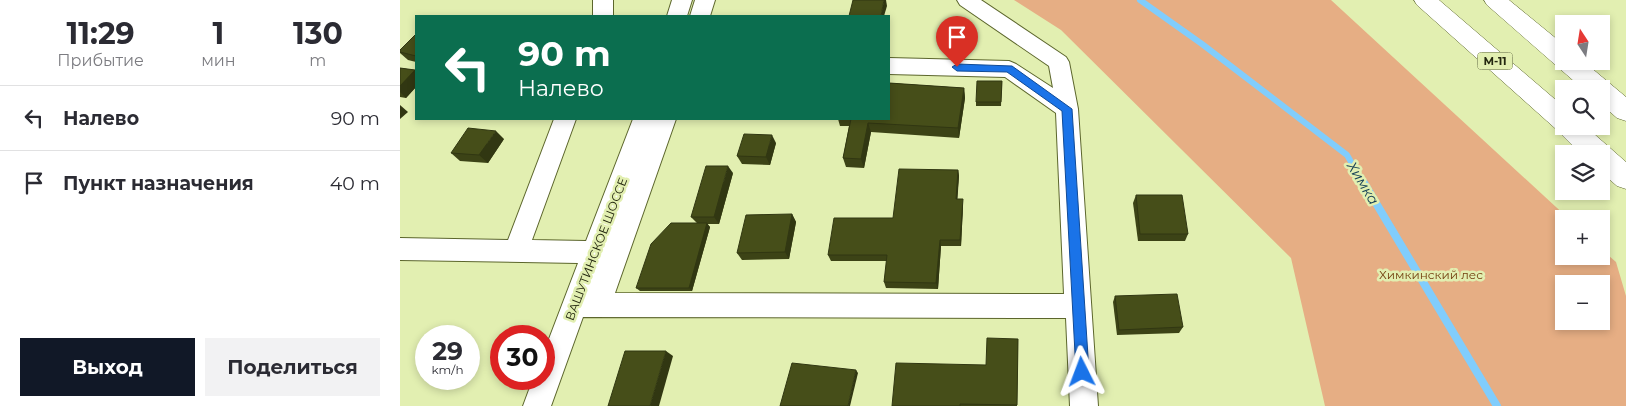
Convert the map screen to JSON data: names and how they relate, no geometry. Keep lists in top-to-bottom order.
{
  "streets": {
    "highway": ["М-11"],
    "street": ["ВАШУТИНСКОЕ ШОССЕ"]
  },
  "water": ["Химка"],
  "parks": ["Химкинский лес"],
  "north": "top",
  "page": {
    "eta": [
      "11:29",
      "Прибытие",
      "1",
      "мин",
      "130",
      "m"
    ],
    "map_buttons": ["+", "−"],
    "turn": ["90 m", "Налево"],
    "list": [
      {
        "name": "Налево",
        "value": "90 m"
      },
      {
        "name": "Пункт назначения",
        "value": "40 m"
      }
    ],
    "speed": "29 km/h",
    "limit": "30",
    "buttons": ["Выход", "Поделиться"]
  }
}
